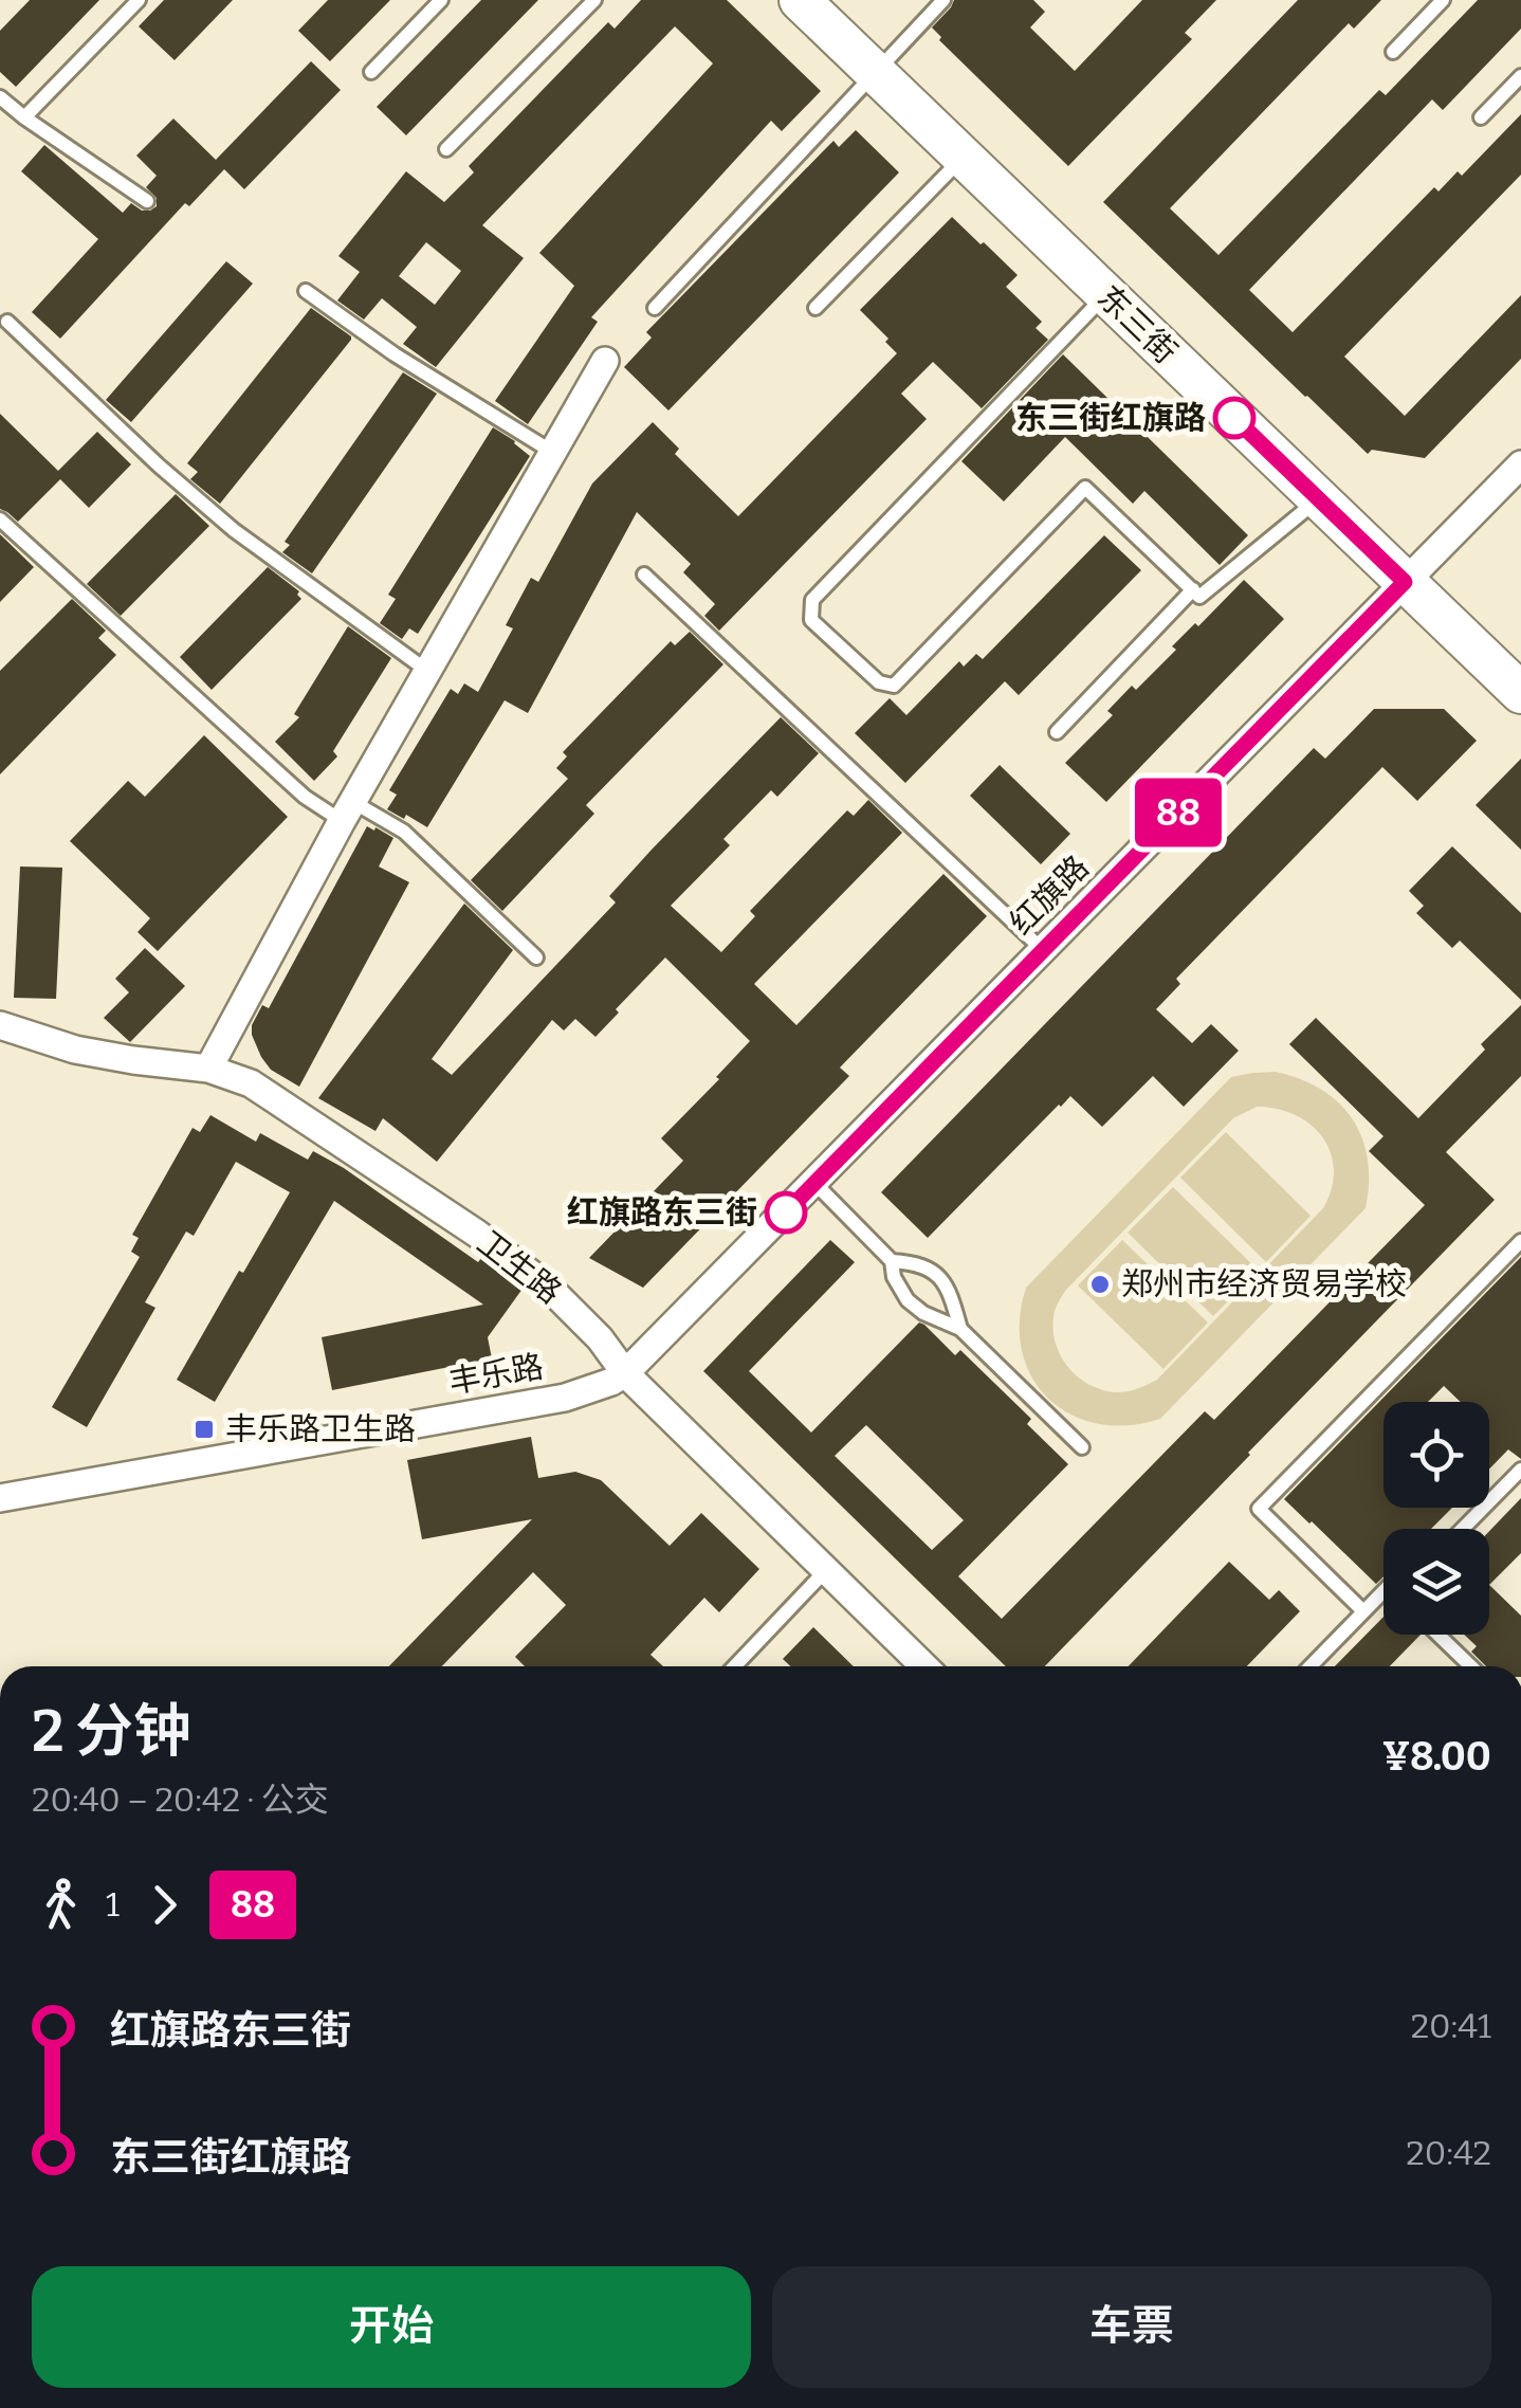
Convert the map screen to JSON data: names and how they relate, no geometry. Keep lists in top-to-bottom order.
{
  "streets": {
    "street": [
      "东三街",
      "红旗路",
      "卫生路",
      "丰乐路"
    ]
  },
  "crossings": [
    ["东三街", "红旗路"],
    ["红旗路", "卫生路"],
    ["红旗路", "丰乐路"],
    ["卫生路", "丰乐路"]
  ],
  "places": {
    "other": ["东三街红旗路", "红旗路东三街", "郑州市经济贸易学校"],
    "transit": ["丰乐路卫生路"]
  },
  "lines": ["bus line 88"],
  "page": {
    "on_map": "88",
    "heading": ["2 分钟", "20:40 – 20:42 · 公交", "¥8.00"],
    "legs": ["1", "88"],
    "list": [
      {
        "name": "红旗路东三街",
        "value": "20:41"
      },
      {
        "name": "东三街红旗路",
        "value": "20:42"
      }
    ],
    "buttons": ["开始", "车票"]
  }
}
